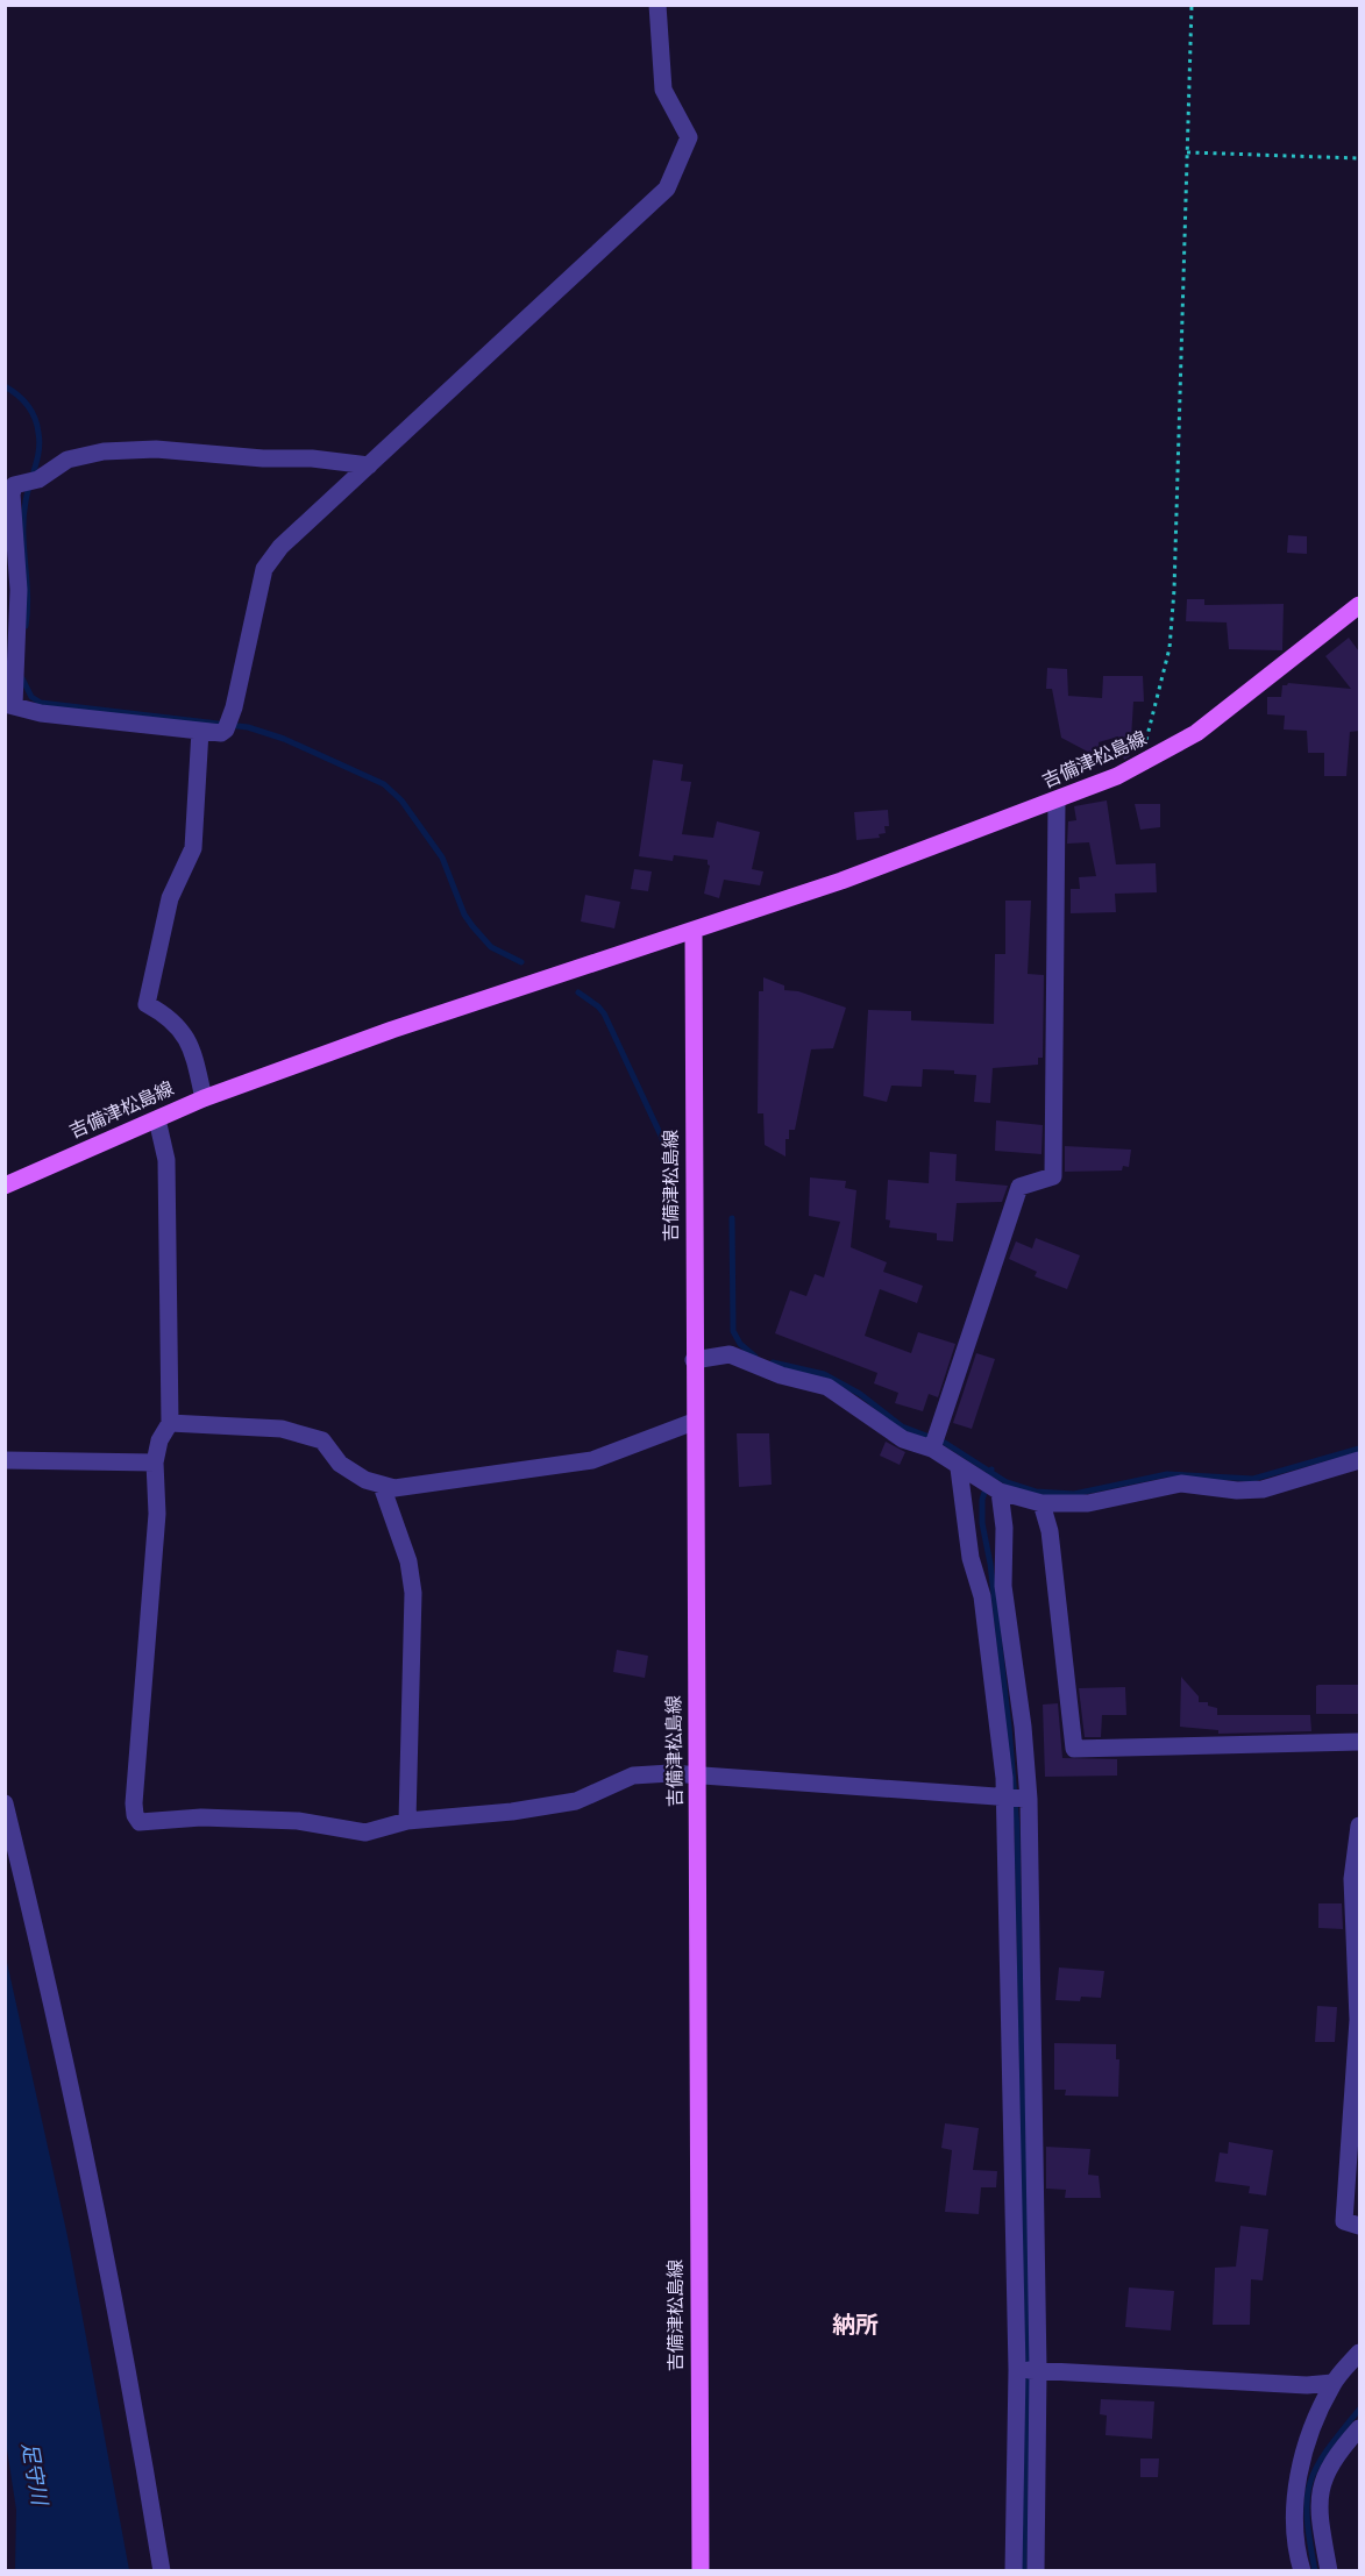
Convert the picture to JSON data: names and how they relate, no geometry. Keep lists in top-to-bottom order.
{
  "streets": {
    "main road": ["吉備津松島線"]
  },
  "districts": ["納所"],
  "water": ["足守川"]
}
